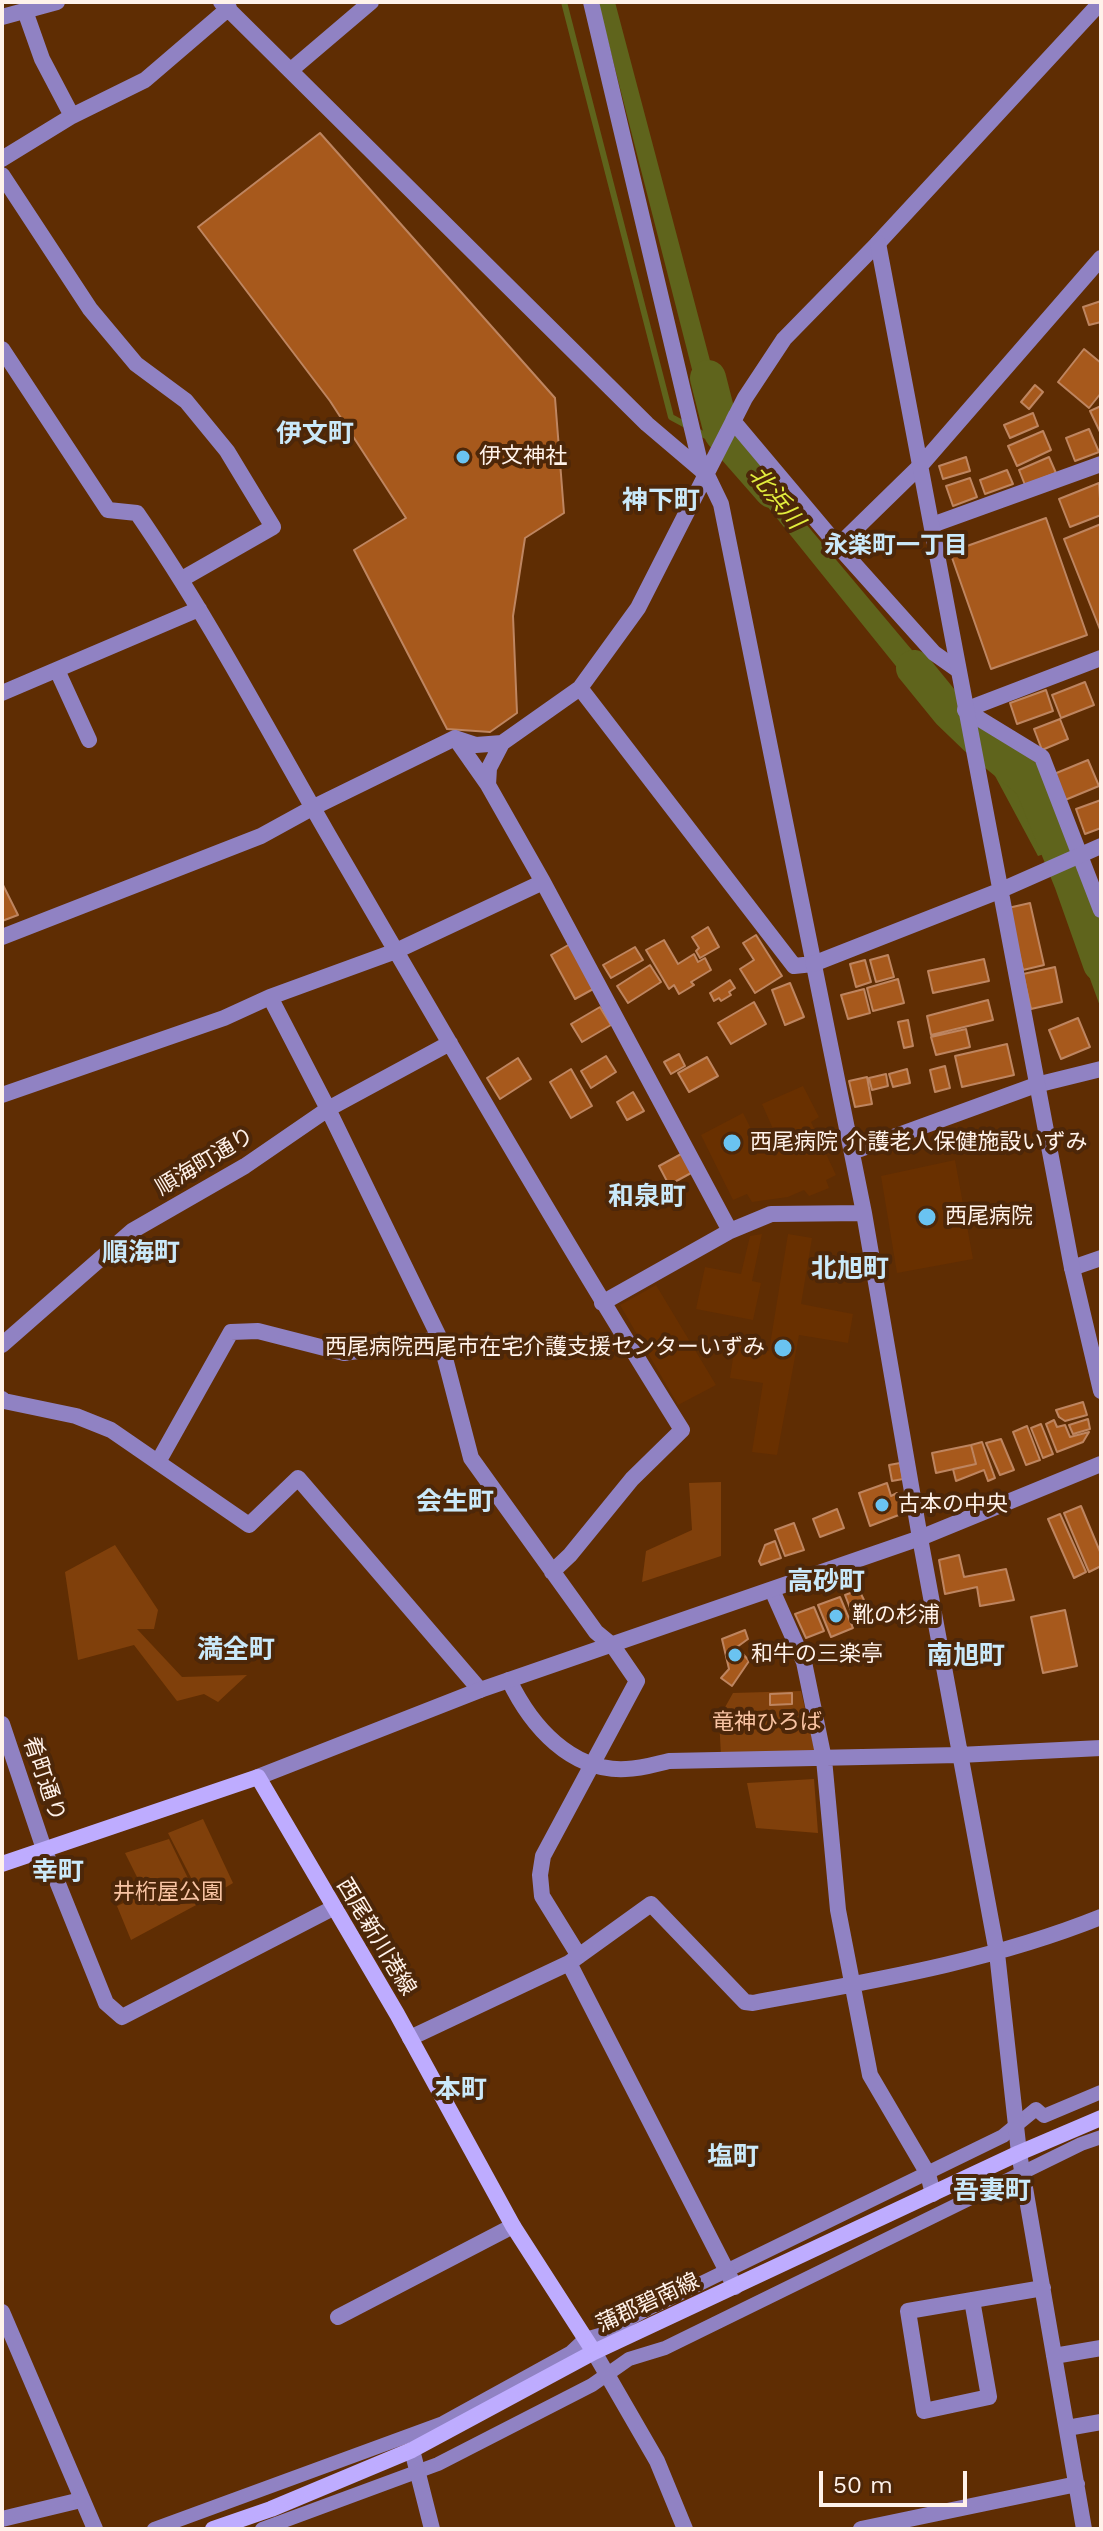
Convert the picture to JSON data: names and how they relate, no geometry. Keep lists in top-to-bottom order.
{
  "streets": {
    "main road": ["西尾新川港線", "蒲郡碧南線"],
    "street": ["順海町通り", "肴町通り"]
  },
  "crossings": [
    ["肴町通り", "西尾新川港線"],
    ["西尾新川港線", "蒲郡碧南線"]
  ],
  "districts": [
    "伊文町",
    "神下町",
    "永楽町一丁目",
    "和泉町",
    "順海町",
    "北旭町",
    "会生町",
    "高砂町",
    "満全町",
    "南旭町",
    "幸町",
    "本町",
    "塩町",
    "吾妻町"
  ],
  "water": ["北浜川"],
  "parks": ["竜神ひろば", "井桁屋公園"],
  "places": [
    "伊文神社",
    "西尾病院 介護老人保健施設いずみ",
    "西尾病院",
    "西尾病院西尾市在宅介護支援センターいずみ",
    "古本の中央",
    "靴の杉浦",
    "和牛の三楽亭"
  ],
  "scale_bar": "50 m"
}
